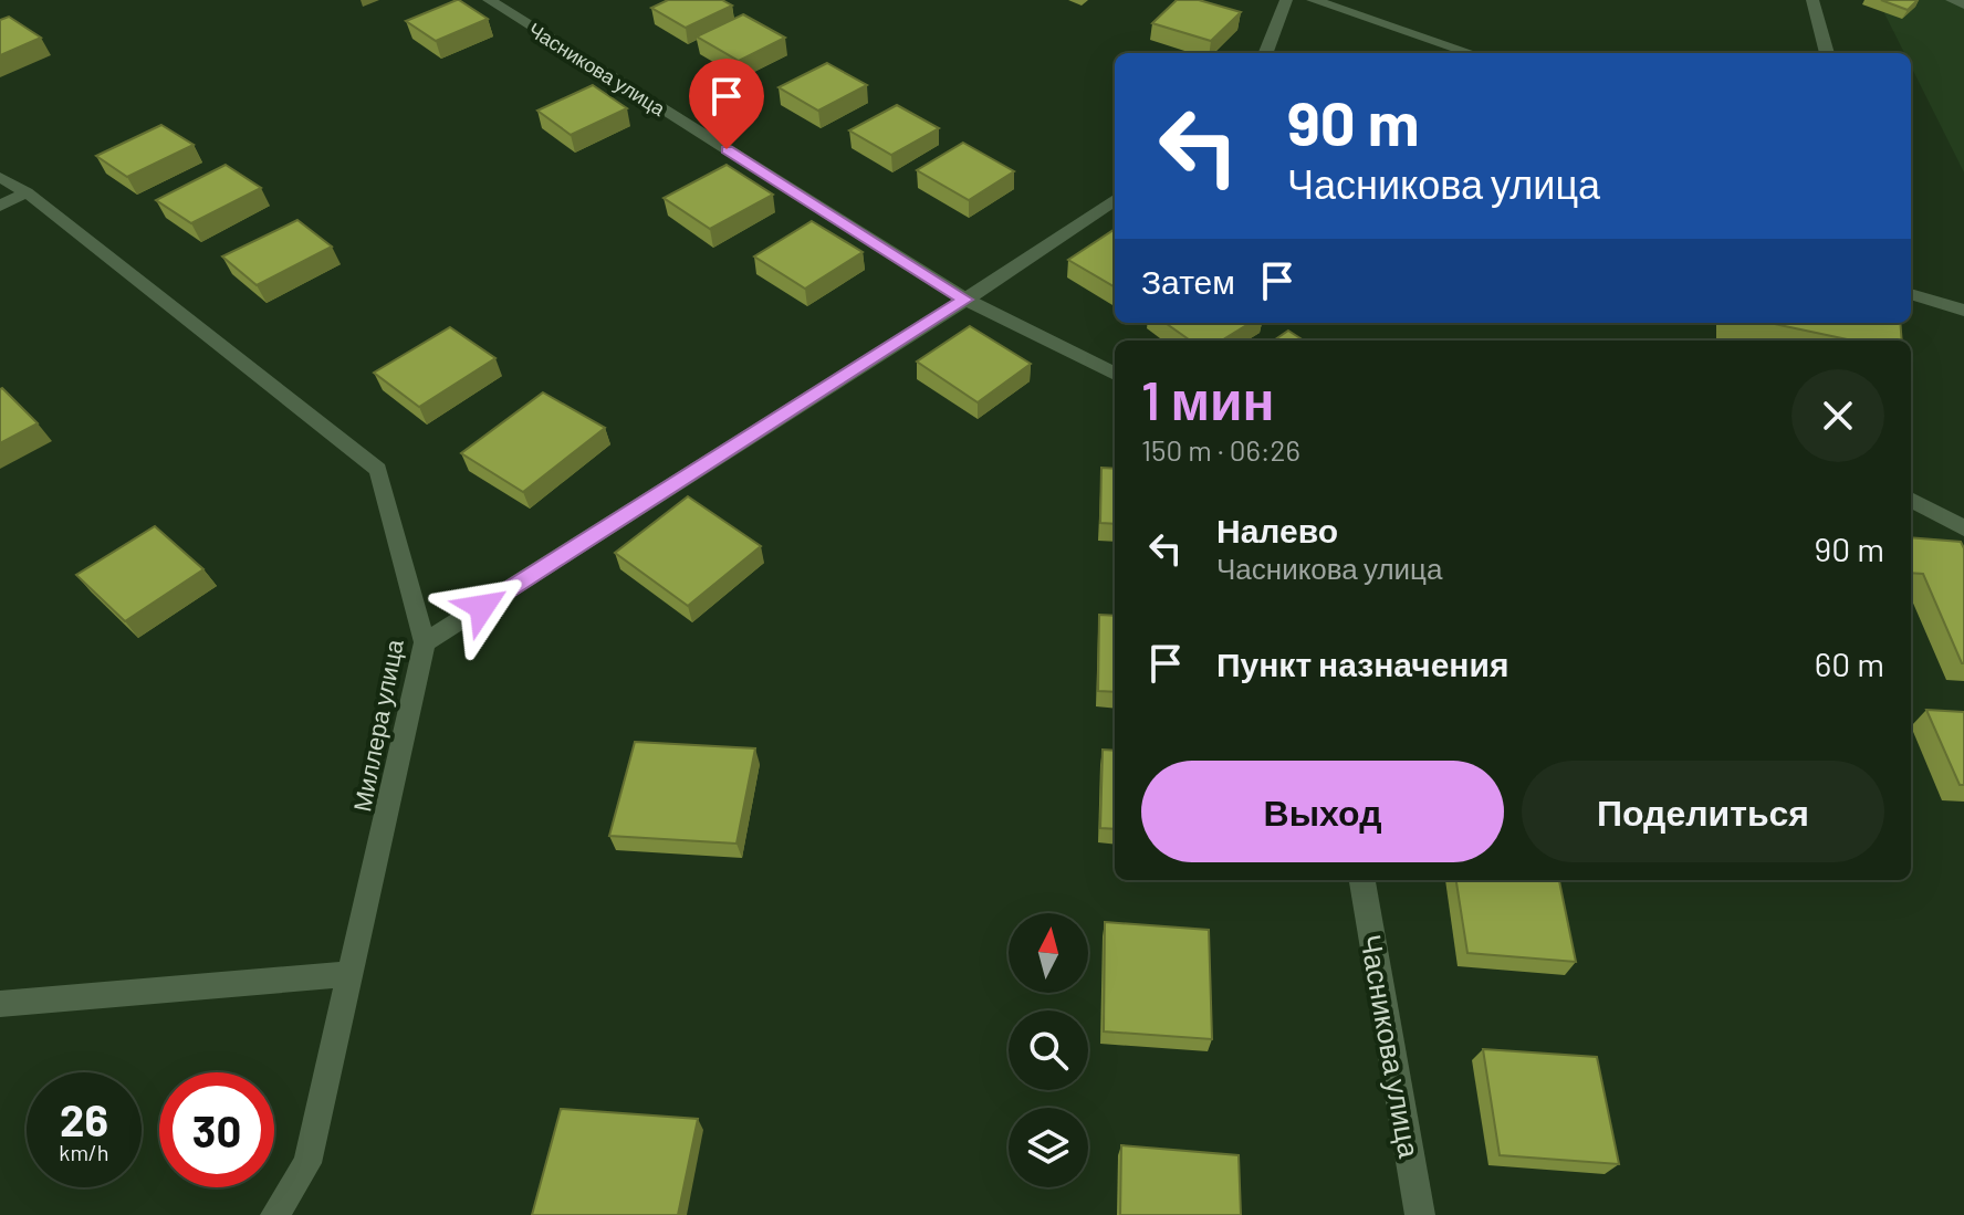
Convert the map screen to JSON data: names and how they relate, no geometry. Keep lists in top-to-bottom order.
{
  "streets": {
    "street": ["Часникова улица", "Миллера улица"]
  },
  "north": "top",
  "page": {
    "turn": ["90 m", "Часникова улица"],
    "then": "Затем",
    "heading": ["1 мин", "150 m · 06:26"],
    "list": [
      {
        "name": "Налево",
        "note": "Часникова улица",
        "value": "90 m"
      },
      {
        "name": "Пункт назначения",
        "value": "60 m"
      }
    ],
    "buttons": ["Выход", "Поделиться"],
    "speed": "26 km/h",
    "limit": "30"
  }
}
